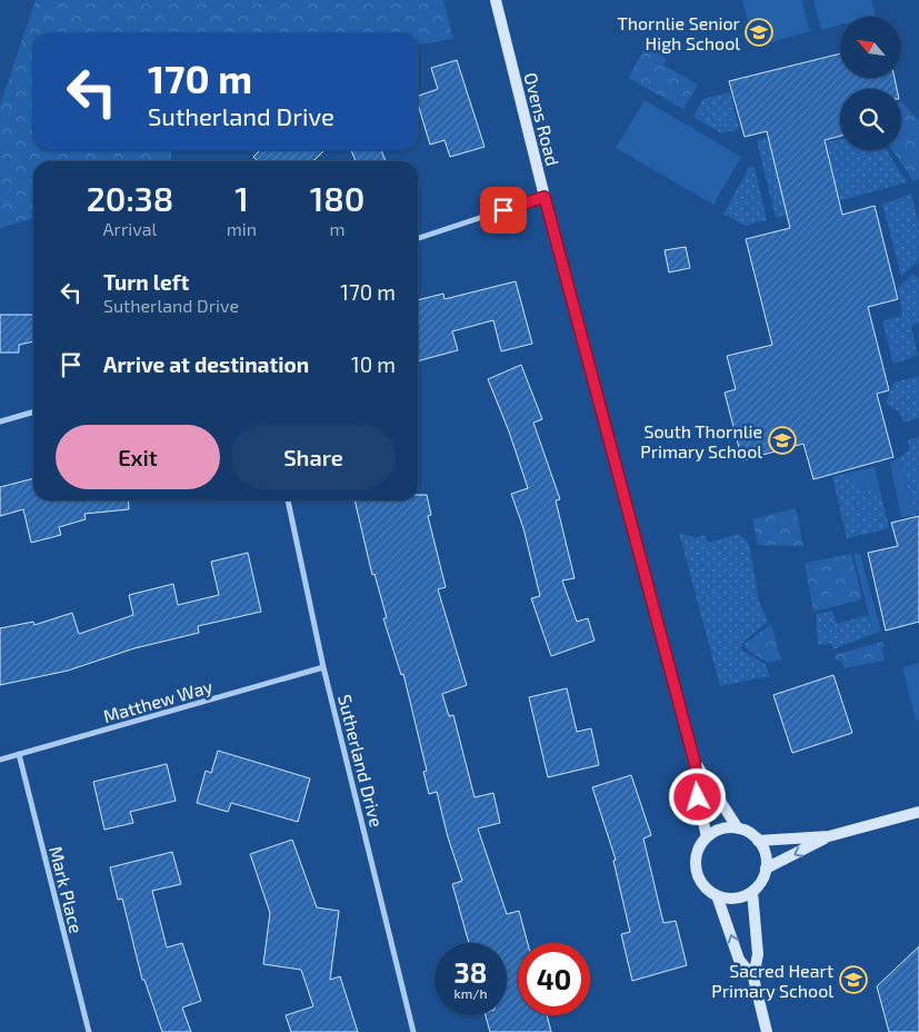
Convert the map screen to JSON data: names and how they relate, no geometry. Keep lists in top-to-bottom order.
{
  "streets": {
    "street": [
      "Ovens Road",
      "Matthew Way",
      "Sutherland Drive",
      "Mark Place"
    ]
  },
  "crossings": [
    ["Matthew Way", "Sutherland Drive"],
    ["Matthew Way", "Mark Place"]
  ],
  "places": {
    "school or university": ["Thornlie Senior High School", "South Thornlie Primary School", "Sacred Heart Primary School"]
  },
  "north": "top left",
  "page": {
    "turn": ["170 m", "Sutherland Drive"],
    "eta": [
      "20:38",
      "Arrival",
      "1",
      "min",
      "180",
      "m"
    ],
    "list": [
      {
        "name": "Turn left",
        "note": "Sutherland Drive",
        "value": "170 m"
      },
      {
        "name": "Arrive at destination",
        "value": "10 m"
      }
    ],
    "buttons": ["Exit", "Share"],
    "speed": "38 km/h",
    "limit": "40"
  }
}
